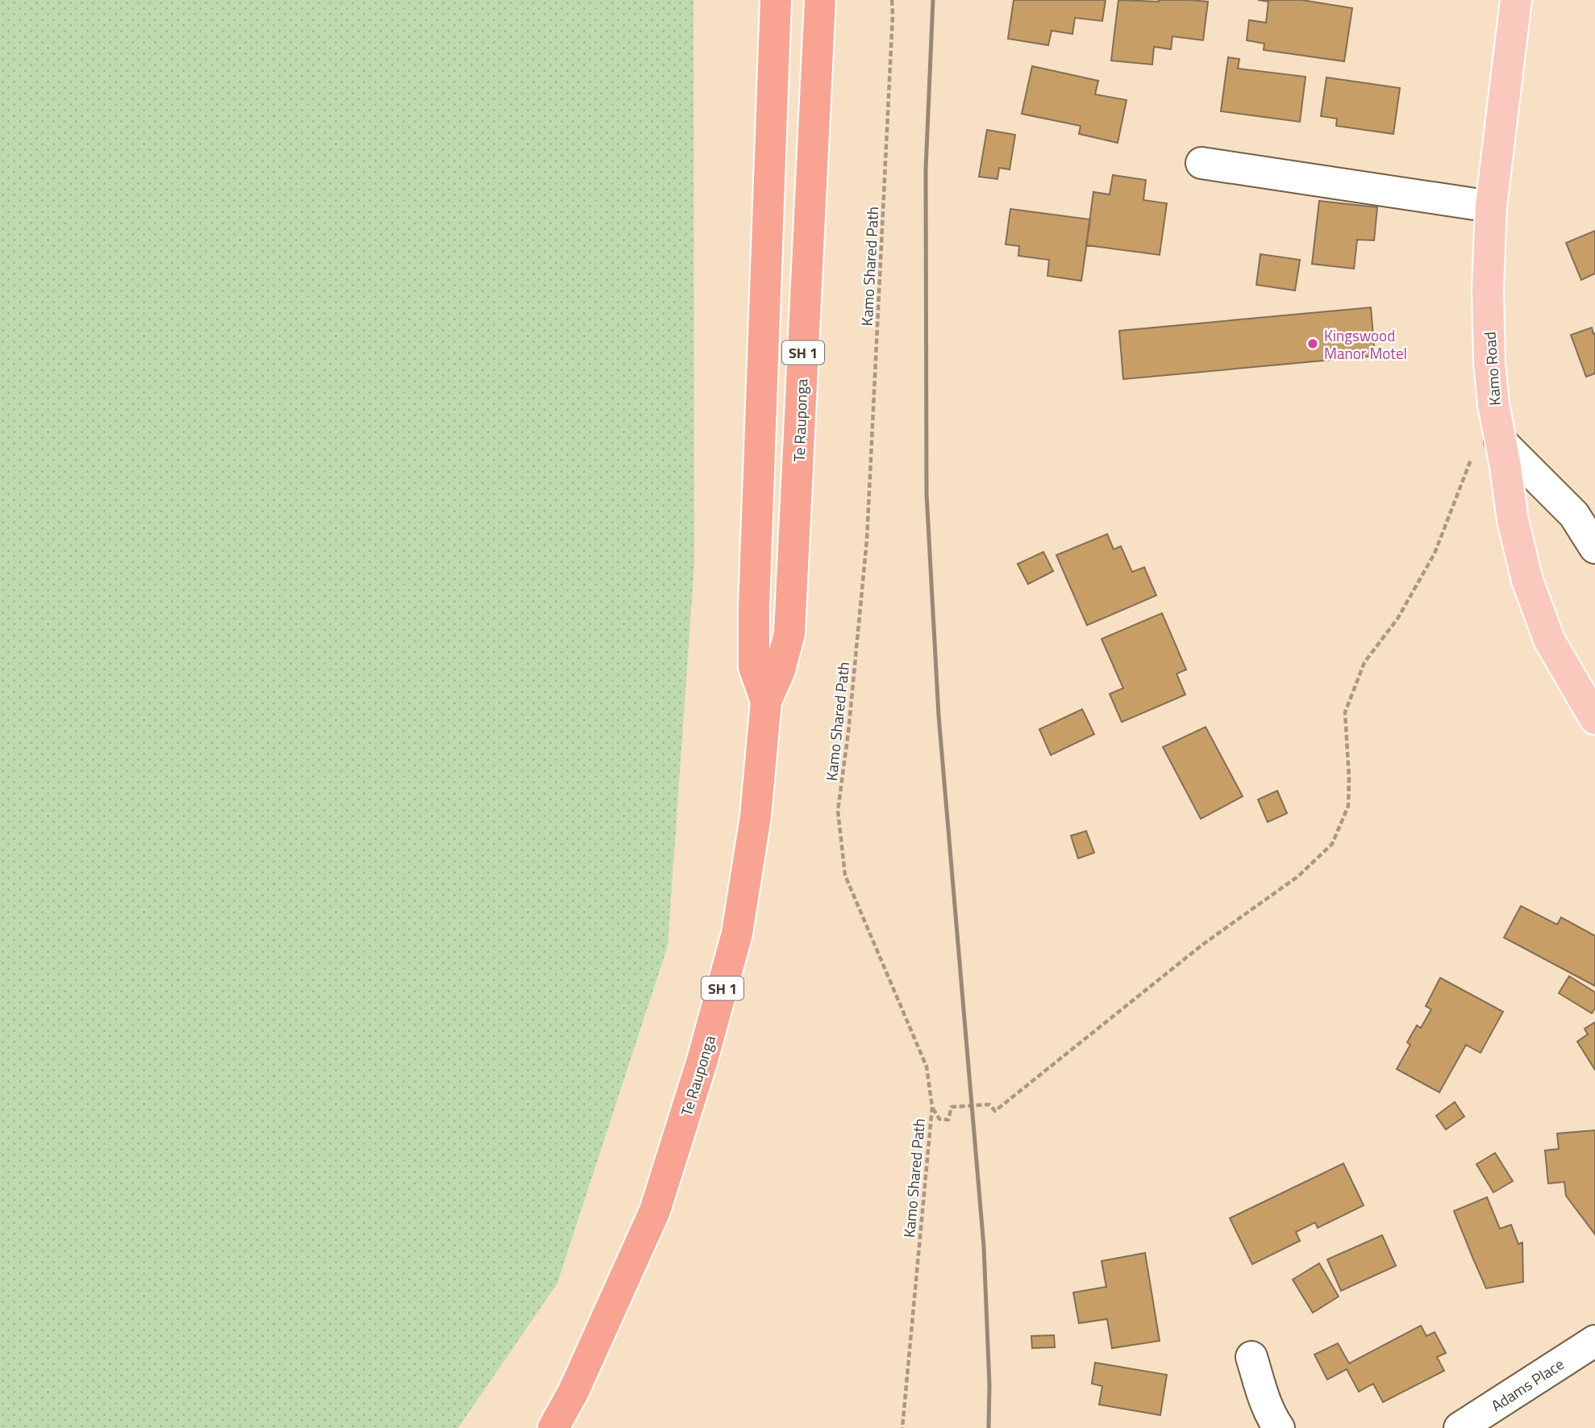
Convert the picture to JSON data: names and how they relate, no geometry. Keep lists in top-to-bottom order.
{
  "streets": {
    "highway": ["SH 1", "Te Rauponga"],
    "main road": ["Kamo Road"],
    "street": ["Adams Place"],
    "path": ["Kamo Shared Path"]
  },
  "places": ["Kingswood Manor Motel"]
}
